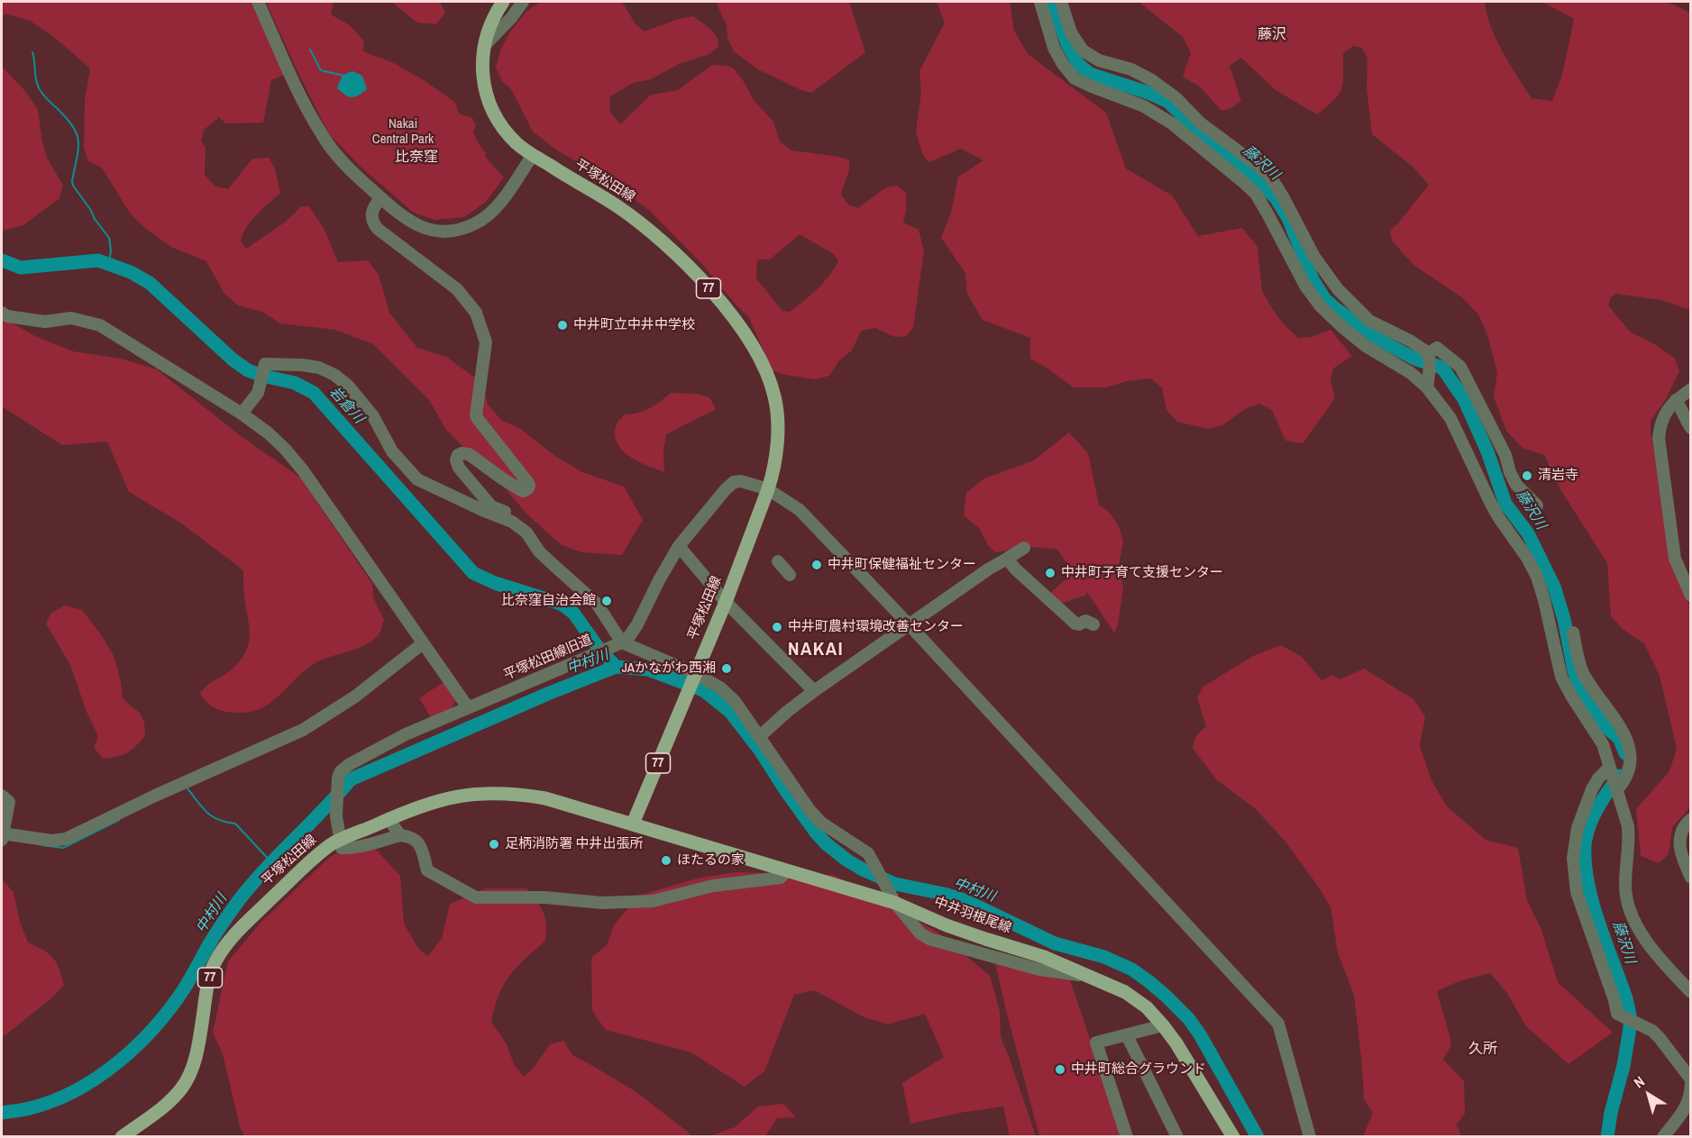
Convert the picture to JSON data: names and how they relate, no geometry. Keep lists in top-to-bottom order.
{
  "streets": {
    "main road": ["平塚松田線", "77", "中井羽根尾線"],
    "street": ["平塚松田線旧道"]
  },
  "crossings": [
    ["平塚松田線", "平塚松田線旧道"],
    ["平塚松田線", "中井羽根尾線"]
  ],
  "districts": [
    "藤沢",
    "比奈窪",
    "NAKAI",
    "久所"
  ],
  "water": ["藤沢川", "岩倉川", "中村川"],
  "parks": ["Nakai Central Park"],
  "places": [
    "中井町立中井中学校",
    "清岩寺",
    "中井町保健福祉センター",
    "中井町子育て支援センター",
    "比奈窪自治会館",
    "中井町農村環境改善センター",
    "JAかながわ西湘",
    "足柄消防署 中井出張所",
    "ほたるの家",
    "中井町総合グラウンド"
  ],
  "north": "top left"
}
